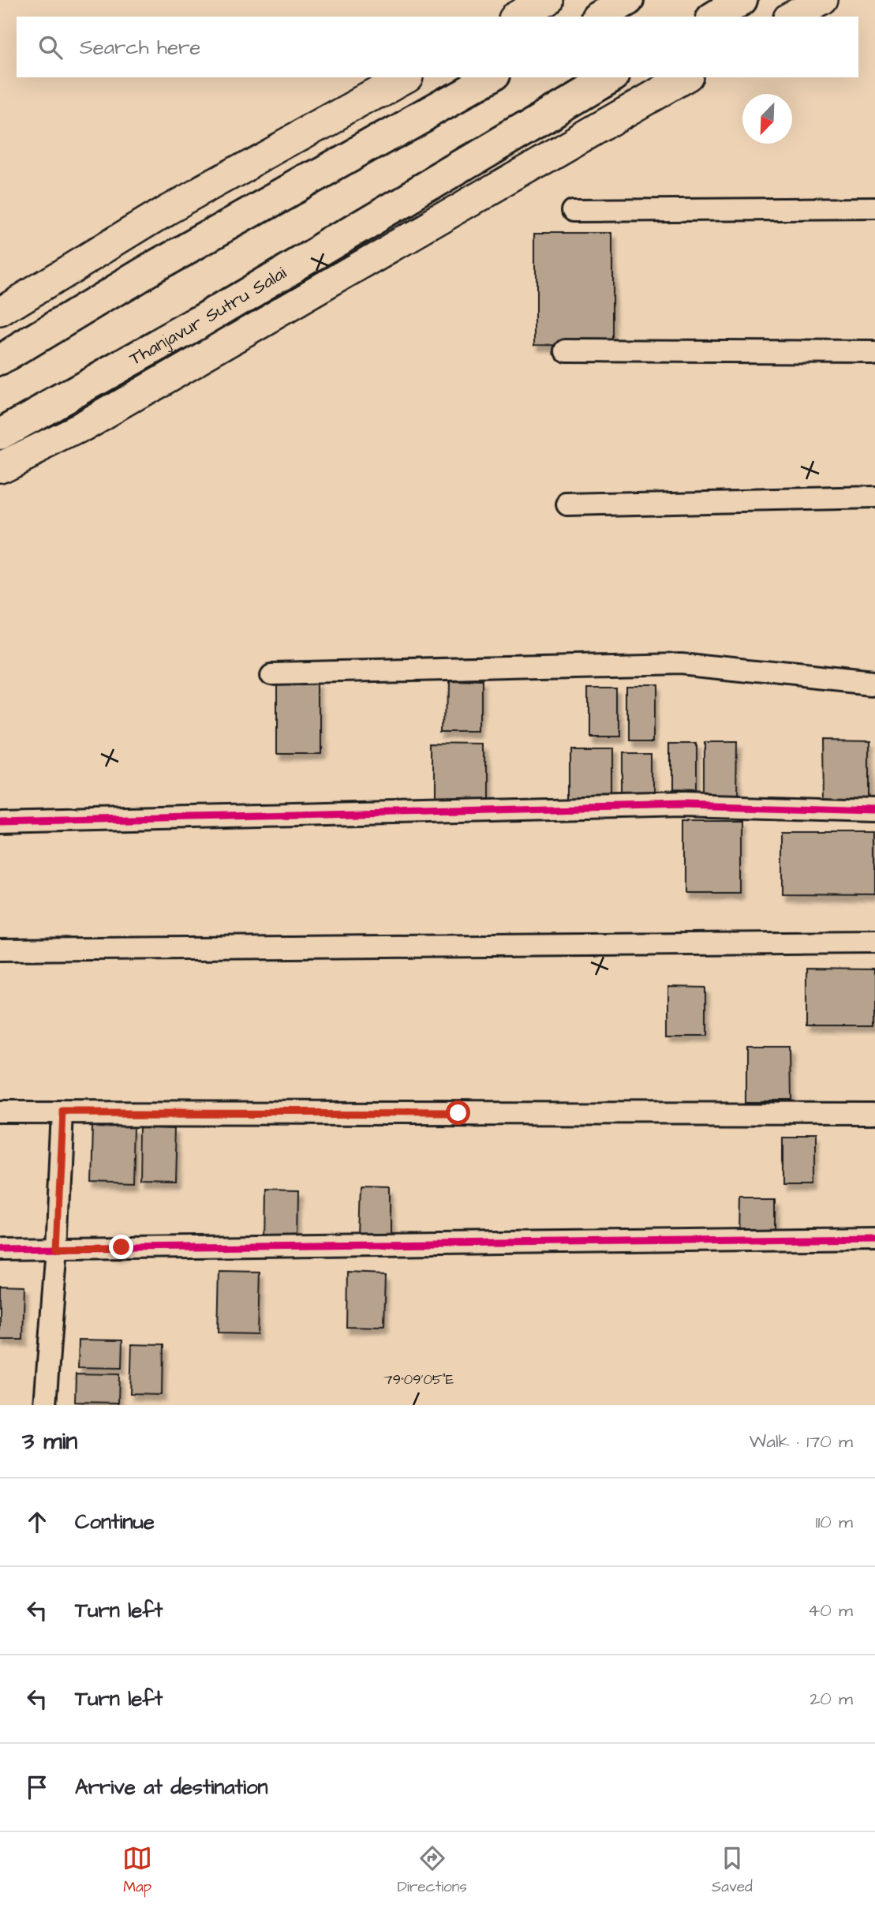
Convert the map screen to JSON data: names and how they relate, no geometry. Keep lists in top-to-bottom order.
{
  "streets": {
    "highway": ["Thanjavur Sutru Salai"]
  },
  "north": "bottom left",
  "page": {
    "search": "Search here",
    "heading": ["3 min", "Walk · 170 m"],
    "list": [
      ["Continue", "110 m"],
      ["Turn left", "40 m"],
      ["Turn left", "20 m"],
      "Arrive at destination"
    ],
    "nav": ["Map", "Directions", "Saved"]
  },
  "coordinates": ["79°09'05\"E"]
}
